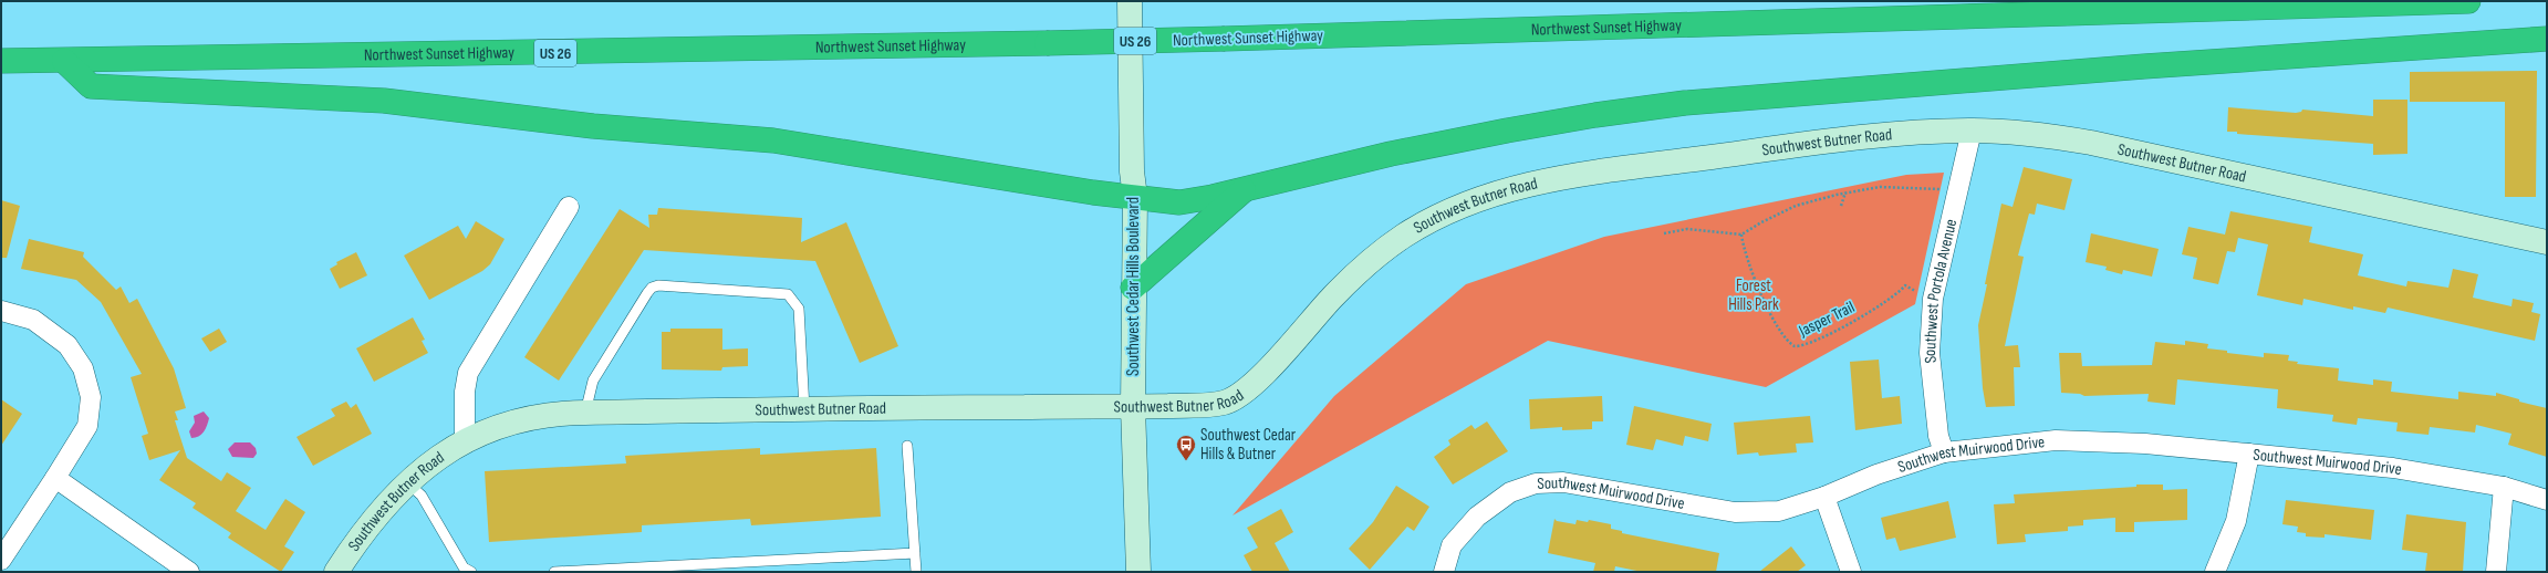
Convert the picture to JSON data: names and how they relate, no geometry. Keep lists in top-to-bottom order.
{
  "streets": {
    "highway": ["Northwest Sunset Highway", "US 26"],
    "street": [
      "Southwest Butner Road",
      "Southwest Cedar Hills Boulevard",
      "Southwest Portola Avenue",
      "Southwest Muirwood Drive"
    ],
    "path": ["Jasper Trail"]
  },
  "crossings": [
    ["Southwest Butner Road", "Southwest Cedar Hills Boulevard"],
    ["Southwest Butner Road", "Southwest Portola Avenue"],
    ["Southwest Portola Avenue", "Southwest Muirwood Drive"]
  ],
  "parks": ["Forest Hills Park"],
  "places": {
    "bus stop": ["Southwest Cedar Hills & Butner"]
  }
}
